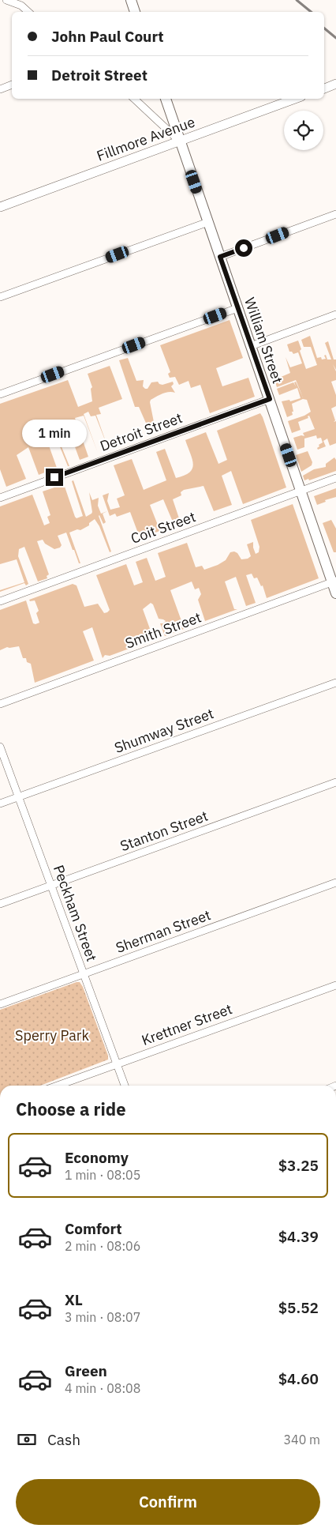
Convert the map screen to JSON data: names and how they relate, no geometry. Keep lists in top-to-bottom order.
{
  "streets": {
    "main road": ["William Street"],
    "street": [
      "Fillmore Avenue",
      "Detroit Street",
      "Coit Street",
      "Smith Street",
      "Shumway Street",
      "Stanton Street",
      "Peckham Street",
      "Sherman Street",
      "Krettner Street"
    ]
  },
  "crossings": [
    ["Fillmore Avenue", "William Street"],
    ["William Street", "Detroit Street"],
    ["William Street", "Coit Street"],
    ["William Street", "Smith Street"],
    ["Shumway Street", "Peckham Street"],
    ["Stanton Street", "Peckham Street"],
    ["Peckham Street", "Sherman Street"],
    ["Peckham Street", "Krettner Street"]
  ],
  "parks": ["Sperry Park"],
  "page": {
    "banner": ["John Paul Court", "Detroit Street"],
    "bubble": "1 min",
    "heading": "Choose a ride",
    "list": [
      {
        "name": "Economy",
        "note": "1 min · 08:05",
        "value": "$3.25"
      },
      {
        "name": "Comfort",
        "note": "2 min · 08:06",
        "value": "$4.39"
      },
      {
        "name": "XL",
        "note": "3 min · 08:07",
        "value": "$5.52"
      },
      {
        "name": "Green",
        "note": "4 min · 08:08",
        "value": "$4.60"
      }
    ],
    "pay": ["Cash", "340 m"],
    "buttons": "Confirm"
  }
}
